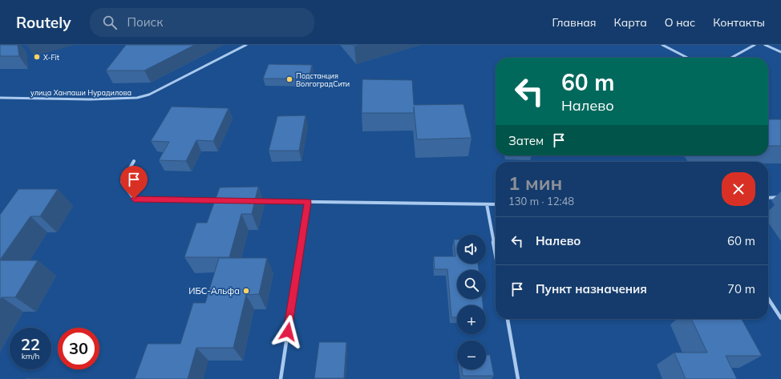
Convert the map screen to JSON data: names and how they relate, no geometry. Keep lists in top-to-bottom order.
{
  "streets": {
    "street": ["улица Ханпаши Нурадилова"]
  },
  "places": ["X-Fit", "Подстанция ВолгоградСити", "ИБС-Альфа"],
  "page": {
    "header": "Routely",
    "search": "Поиск",
    "nav": [
      "Главная",
      "Карта",
      "О нас",
      "Контакты"
    ],
    "turn": ["60 m", "Налево"],
    "then": "Затем",
    "heading": ["1 мин", "130 m · 12:48"],
    "list": [
      {
        "name": "Налево",
        "value": "60 m"
      },
      {
        "name": "Пункт назначения",
        "value": "70 m"
      }
    ],
    "map_buttons": ["+", "−"],
    "speed": "22 km/h",
    "limit": "30"
  }
}
